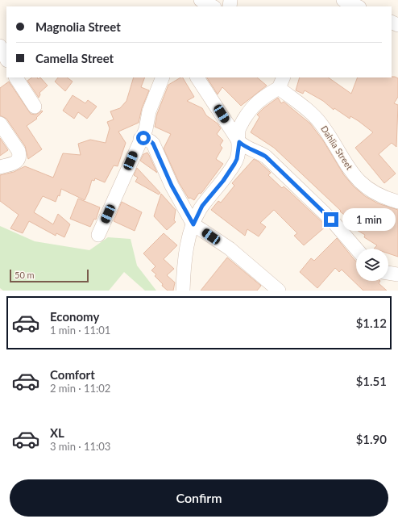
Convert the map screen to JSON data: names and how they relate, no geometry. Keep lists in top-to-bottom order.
{
  "streets": {
    "street": ["Dahlia Street"]
  },
  "scale_bar": "50 m",
  "page": {
    "banner": ["Magnolia Street", "Camella Street"],
    "bubble": "1 min",
    "scale": "50 m",
    "list": [
      {
        "name": "Economy",
        "note": "1 min · 11:01",
        "value": "$1.12"
      },
      {
        "name": "Comfort",
        "note": "2 min · 11:02",
        "value": "$1.51"
      },
      {
        "name": "XL",
        "note": "3 min · 11:03",
        "value": "$1.90"
      }
    ],
    "buttons": "Confirm"
  }
}
